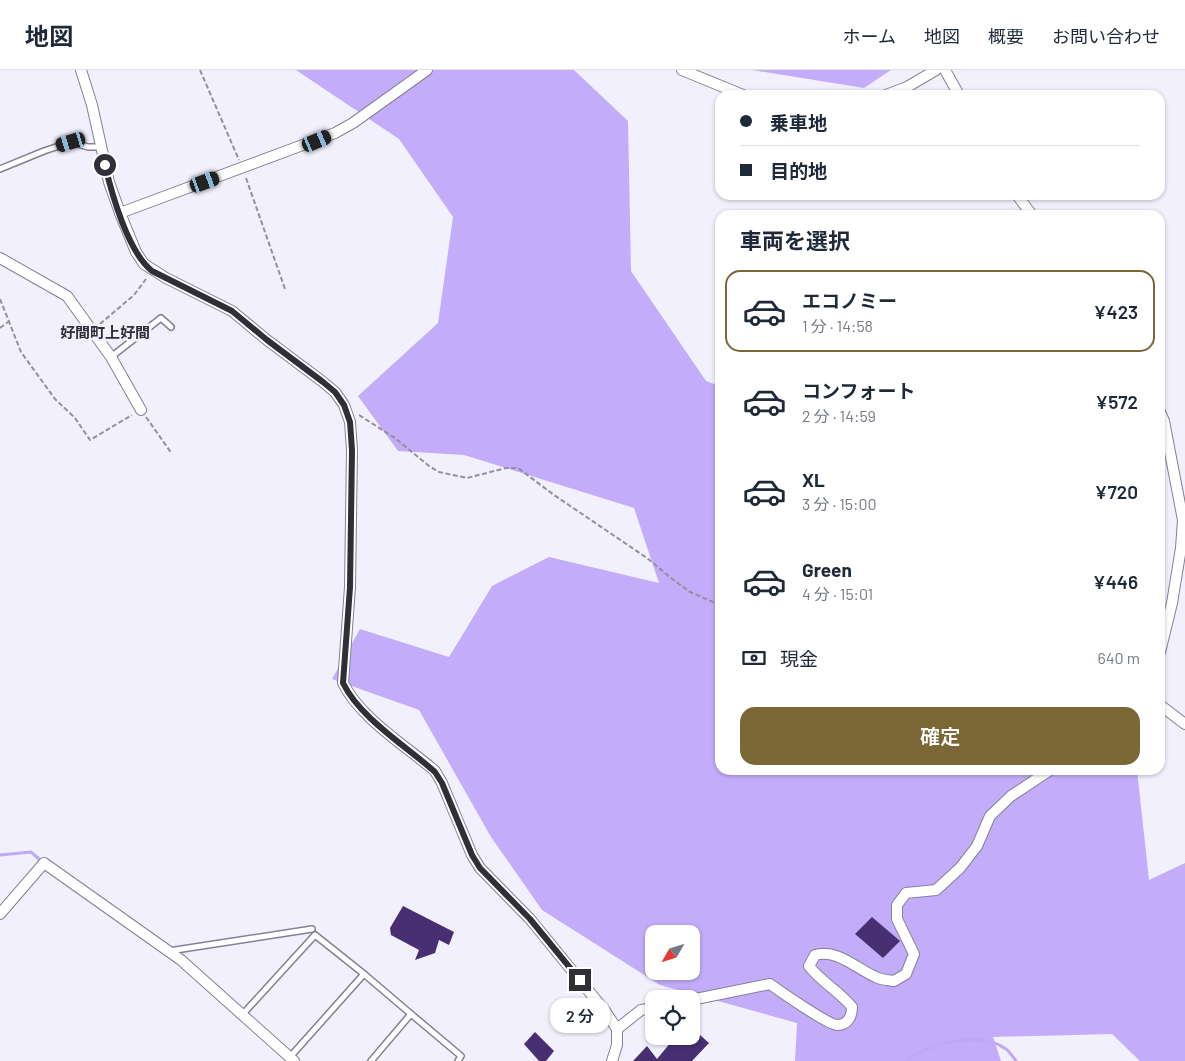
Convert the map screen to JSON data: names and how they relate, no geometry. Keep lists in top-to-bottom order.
{
  "districts": ["好間町上好間"],
  "north": "bottom left",
  "page": {
    "header": "地図",
    "nav": [
      "ホーム",
      "地図",
      "概要",
      "お問い合わせ"
    ],
    "banner": ["乗車地", "目的地"],
    "heading": "車両を選択",
    "list": [
      {
        "name": "エコノミー",
        "note": "1 分 · 14:58",
        "value": "¥423"
      },
      {
        "name": "コンフォート",
        "note": "2 分 · 14:59",
        "value": "¥572"
      },
      {
        "name": "XL",
        "note": "3 分 · 15:00",
        "value": "¥720"
      },
      {
        "name": "Green",
        "note": "4 分 · 15:01",
        "value": "¥446"
      }
    ],
    "pay": ["現金", "640 m"],
    "buttons": "確定",
    "bubble": "2 分"
  }
}
